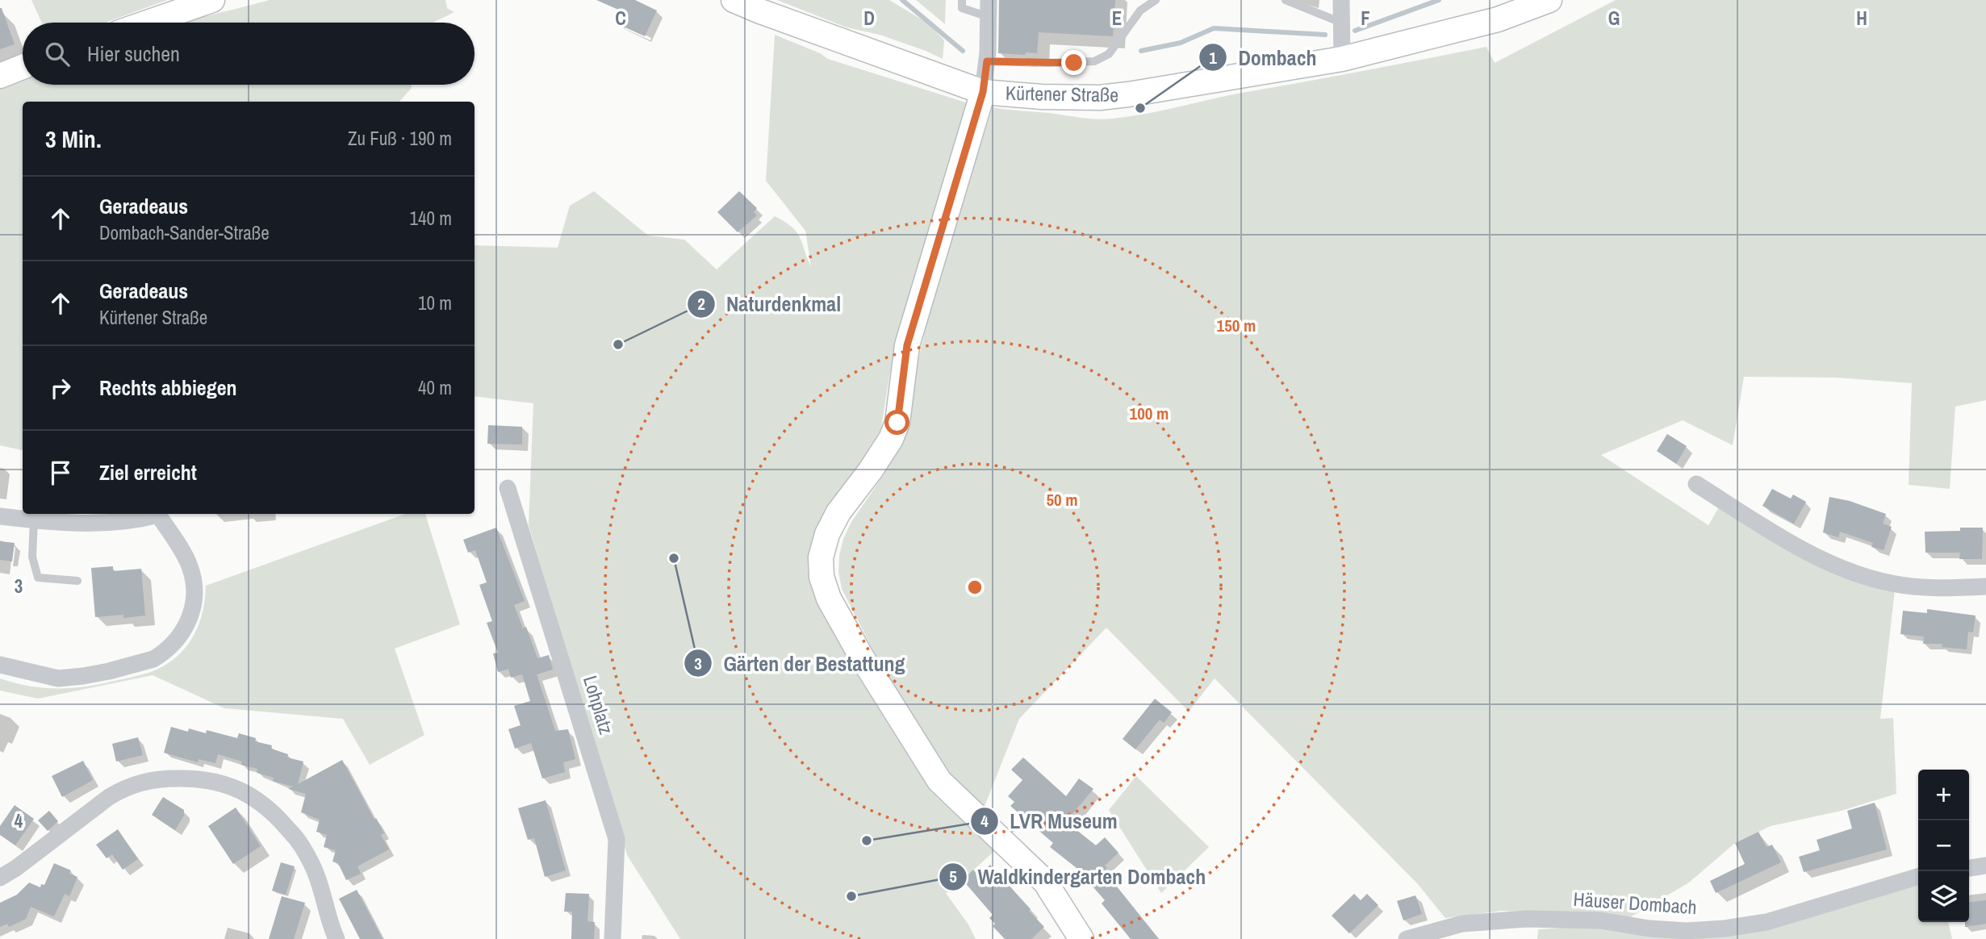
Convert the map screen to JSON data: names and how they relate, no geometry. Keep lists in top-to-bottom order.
{
  "streets": {
    "main road": ["Kürtener Straße"],
    "street": ["Lohplatz", "Häuser Dombach"]
  },
  "places": [
    "Dombach",
    "Naturdenkmal",
    "Gärten der Bestattung",
    "LVR Museum",
    "Waldkindergarten Dombach"
  ],
  "page": {
    "search": "Hier suchen",
    "heading": ["3 Min.", "Zu Fuß · 190 m"],
    "list": [
      ["Geradeaus", "Dombach-Sander-Straße", "140 m"],
      ["Geradeaus", "Kürtener Straße", "10 m"],
      ["Rechts abbiegen", "40 m"],
      "Ziel erreicht"
    ],
    "map_buttons": ["+", "−"]
  },
  "grid": {
    "columns": [
      "C",
      "D",
      "E",
      "F",
      "G",
      "H"
    ],
    "rows": ["3", "4"]
  },
  "rings": ["150 m", "100 m", "50 m"]
}
